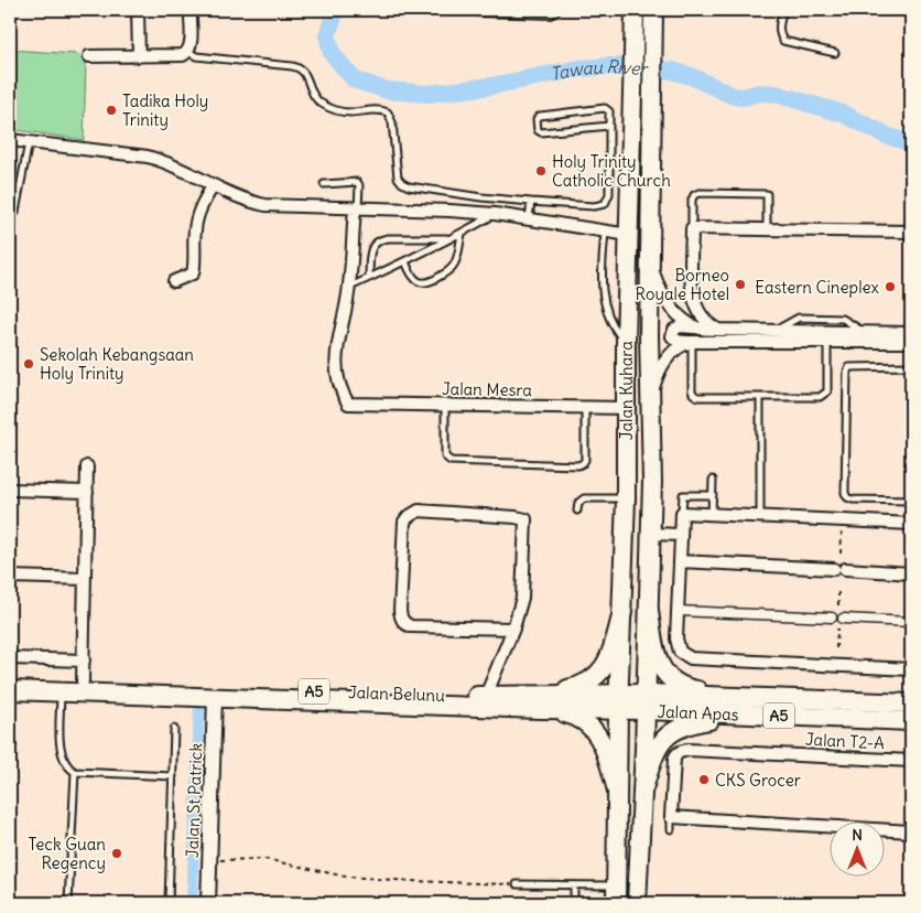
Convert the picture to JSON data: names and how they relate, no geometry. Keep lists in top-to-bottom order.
{
  "streets": {
    "main road": [
      "Jalan Kuhara",
      "A5",
      "Jalan Belunu",
      "Jalan Apas"
    ],
    "street": ["Jalan Mesra", "Jalan T2-A", "Jalan St Patrick"]
  },
  "crossings": [
    ["Jalan Mesra", "Jalan Kuhara"],
    ["Jalan Kuhara", "Jalan Belunu"],
    ["Jalan Kuhara", "Jalan Apas"],
    ["Jalan Belunu", "Jalan Apas"],
    ["Jalan Belunu", "Jalan St Patrick"]
  ],
  "water": ["Tawau River"],
  "places": [
    "Tadika Holy Trinity",
    "Holy Trinity Catholic Church",
    "Borneo Royale Hotel",
    "Eastern Cineplex",
    "Sekolah Kebangsaan Holy Trinity",
    "CKS Grocer",
    "Teck Guan Regency"
  ],
  "north": "top"
}
